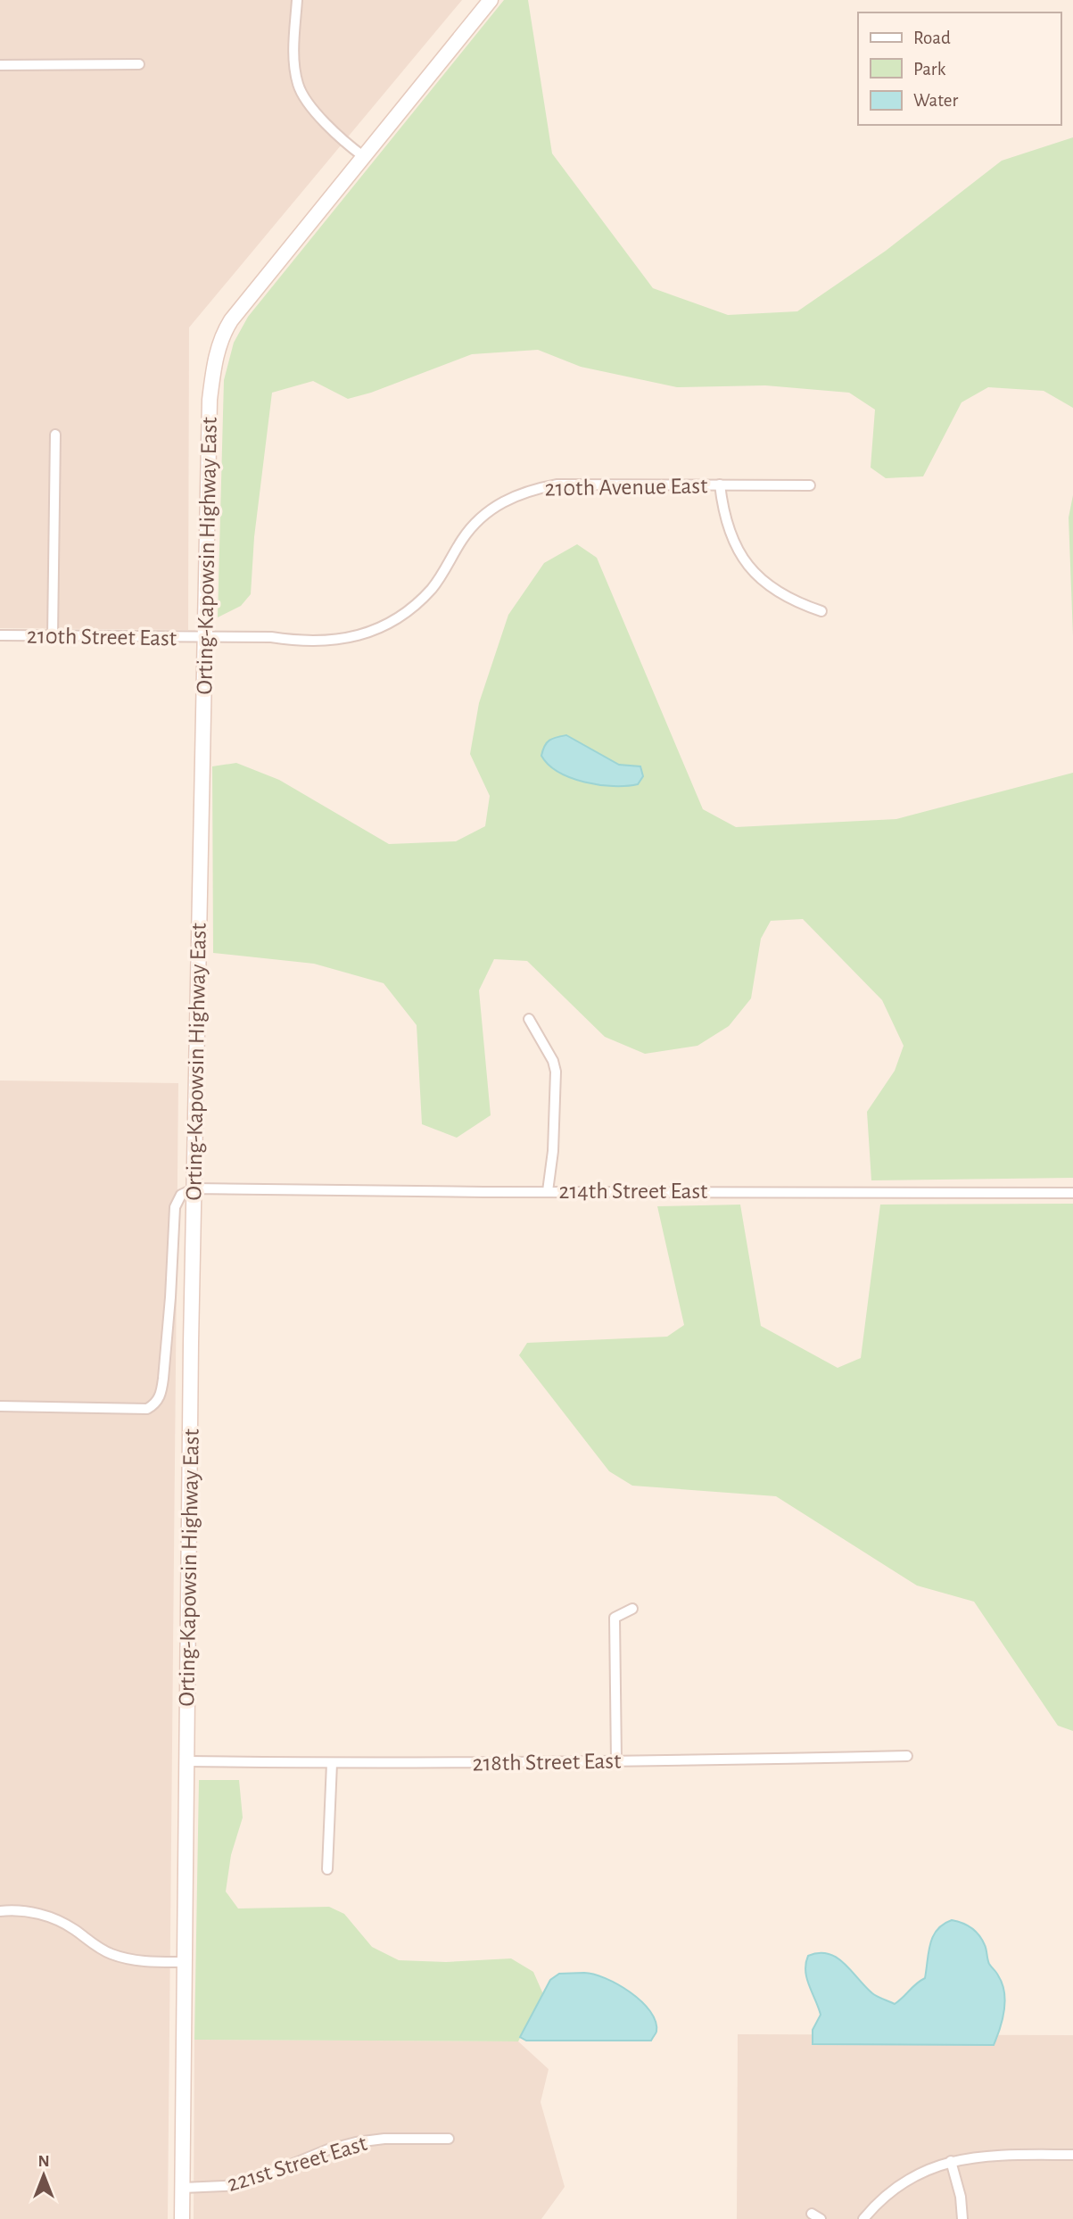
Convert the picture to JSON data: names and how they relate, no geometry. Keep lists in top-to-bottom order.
{
  "streets": {
    "main road": ["Orting-Kapowsin Highway East"],
    "street": [
      "210th Avenue East",
      "210th Street East",
      "214th Street East",
      "218th Street East",
      "221st Street East"
    ]
  },
  "crossings": [
    ["210th Avenue East", "Orting-Kapowsin Highway East"],
    ["210th Avenue East", "210th Street East"],
    ["Orting-Kapowsin Highway East", "210th Street East"],
    ["Orting-Kapowsin Highway East", "214th Street East"],
    ["Orting-Kapowsin Highway East", "218th Street East"],
    ["Orting-Kapowsin Highway East", "221st Street East"]
  ],
  "legend": ["Road", "Park", "Water"],
  "north": "top"
}
